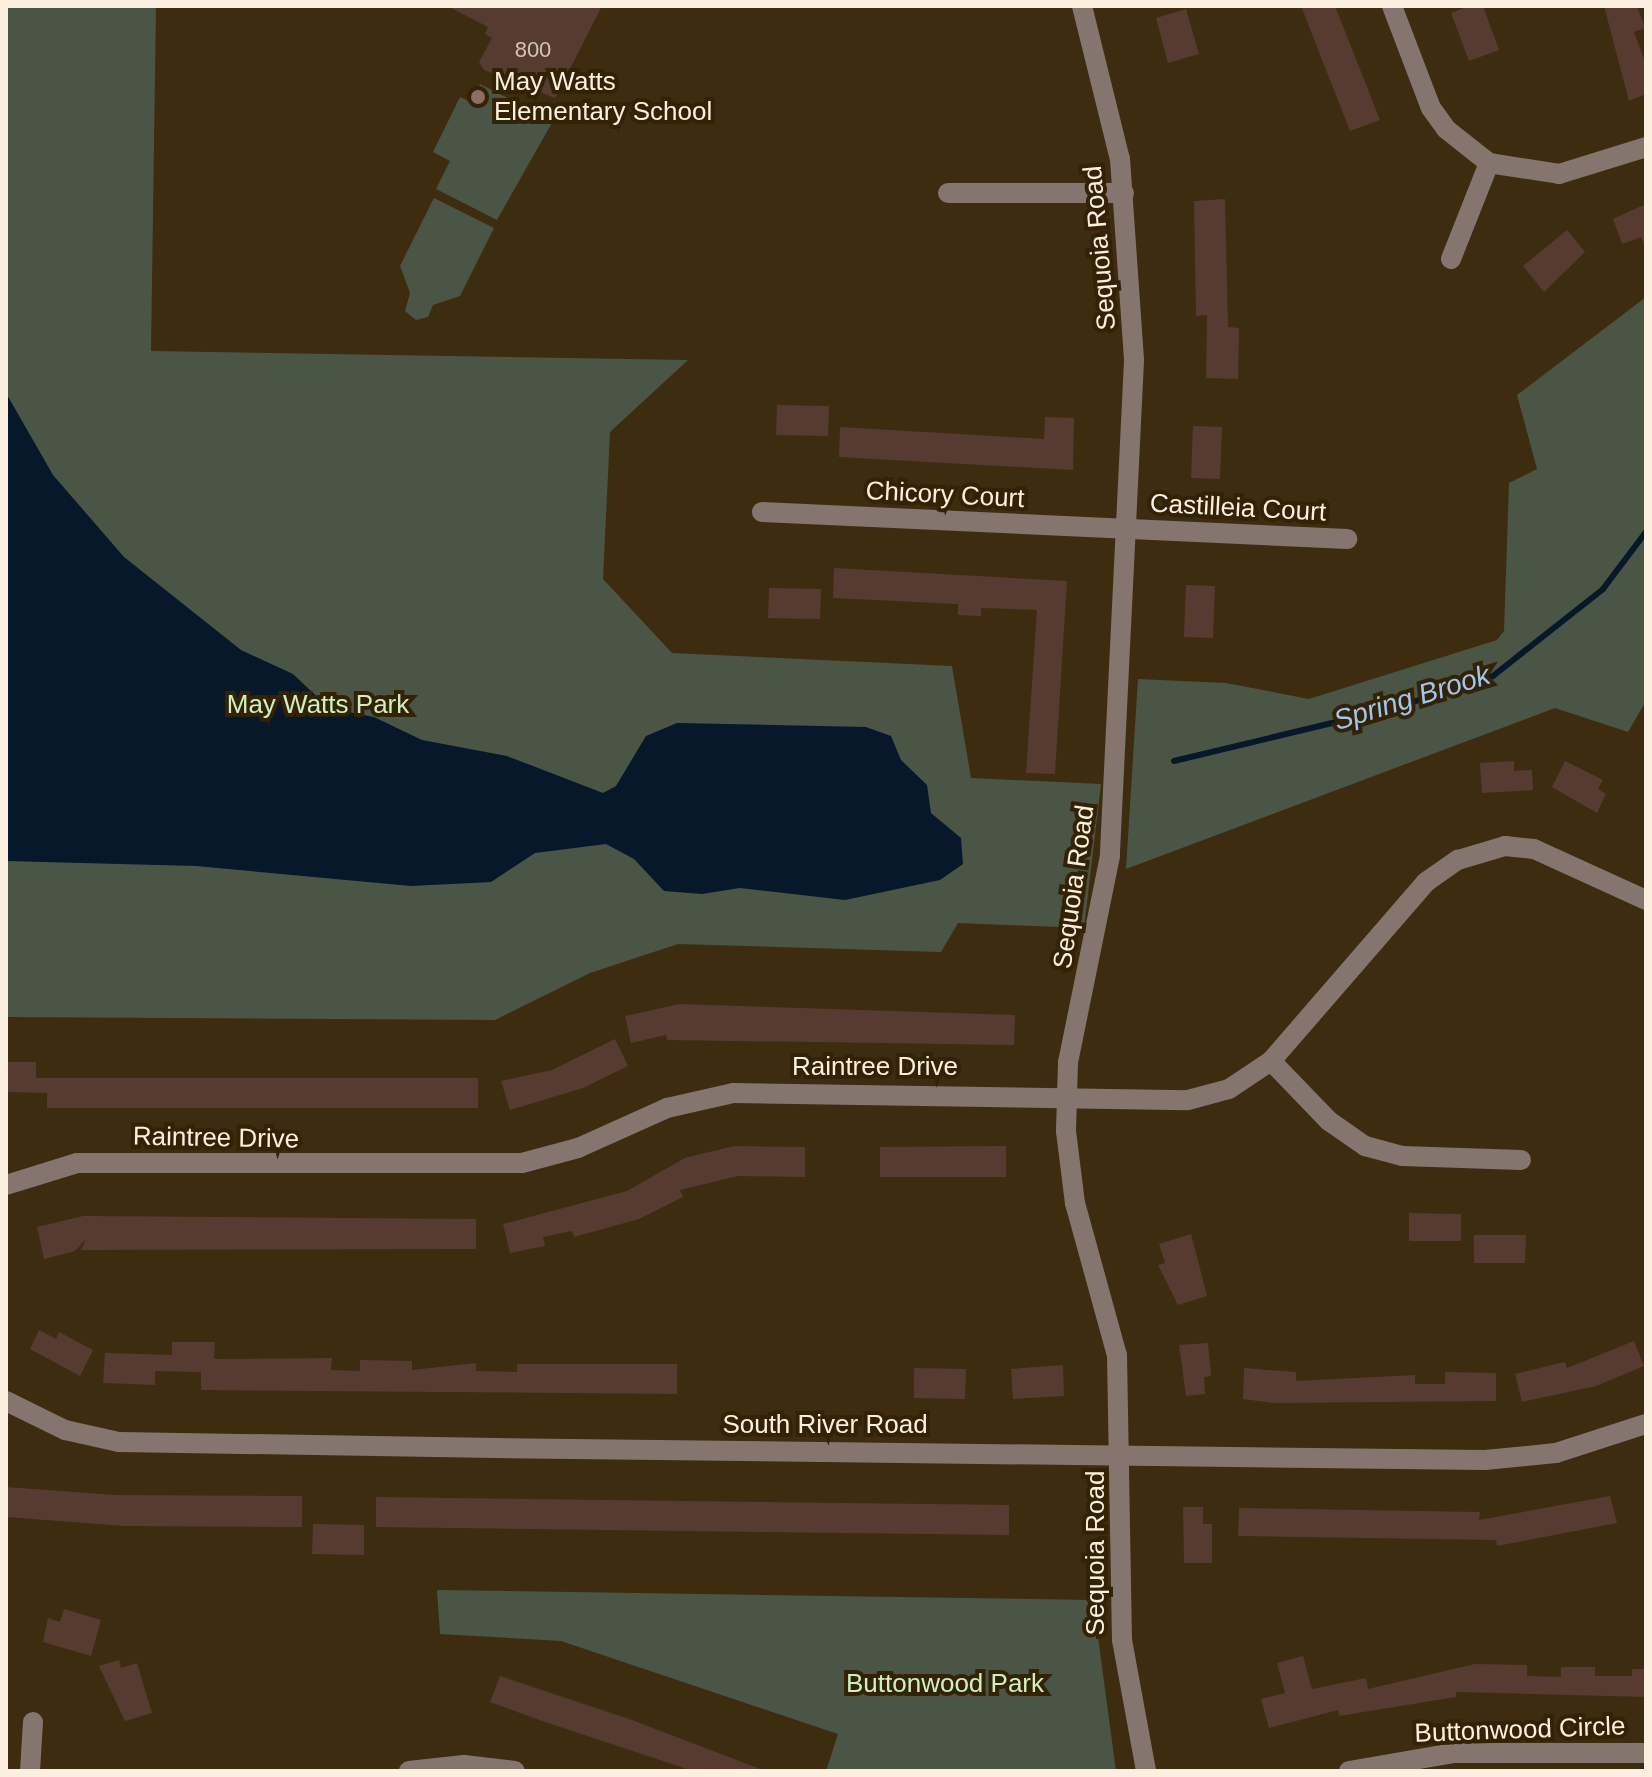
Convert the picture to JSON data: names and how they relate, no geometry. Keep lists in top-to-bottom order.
{
  "streets": {
    "street": [
      "Sequoia Road",
      "Chicory Court",
      "Castilleia Court",
      "Raintree Drive",
      "South River Road",
      "Buttonwood Circle"
    ]
  },
  "crossings": [
    ["Sequoia Road", "Chicory Court"],
    ["Sequoia Road", "Castilleia Court"],
    ["Sequoia Road", "Raintree Drive"],
    ["Sequoia Road", "South River Road"],
    ["Chicory Court", "Castilleia Court"]
  ],
  "water": ["Spring Brook"],
  "parks": ["May Watts Park", "Buttonwood Park"],
  "places": ["May Watts Elementary School"],
  "house_numbers": ["800"]
}
